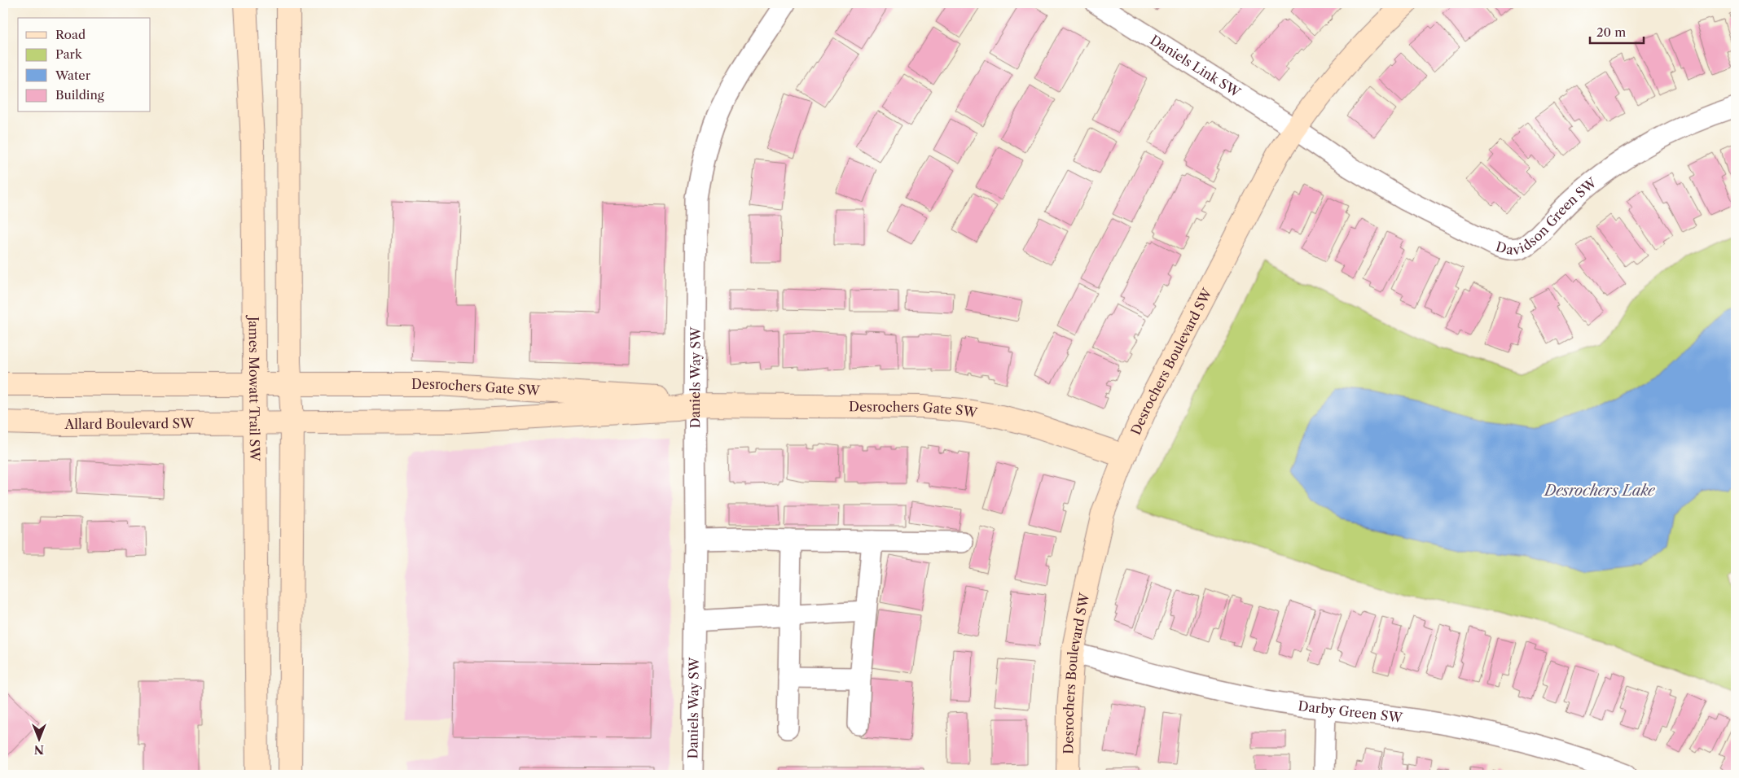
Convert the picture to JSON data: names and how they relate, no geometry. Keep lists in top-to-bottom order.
{
  "streets": {
    "street": [
      "Daniels Link SW",
      "Davidson Green SW",
      "Desrochers Boulevard SW",
      "Daniels Way SW",
      "Desrochers Gate SW",
      "James Mowatt Trail SW",
      "Allard Boulevard SW",
      "Darby Green SW"
    ]
  },
  "crossings": [
    ["Daniels Link SW", "Davidson Green SW"],
    ["Daniels Link SW", "Desrochers Boulevard SW"],
    ["Davidson Green SW", "Desrochers Boulevard SW"],
    ["Desrochers Boulevard SW", "Desrochers Gate SW"],
    ["Desrochers Boulevard SW", "Darby Green SW"],
    ["Daniels Way SW", "Desrochers Gate SW"],
    ["Desrochers Gate SW", "James Mowatt Trail SW"],
    ["Desrochers Gate SW", "Allard Boulevard SW"],
    ["James Mowatt Trail SW", "Allard Boulevard SW"]
  ],
  "water": ["Desrochers Lake"],
  "legend": [
    "Road",
    "Park",
    "Water",
    "Building"
  ],
  "scale_bar": "20 m",
  "north": "bottom"
}
